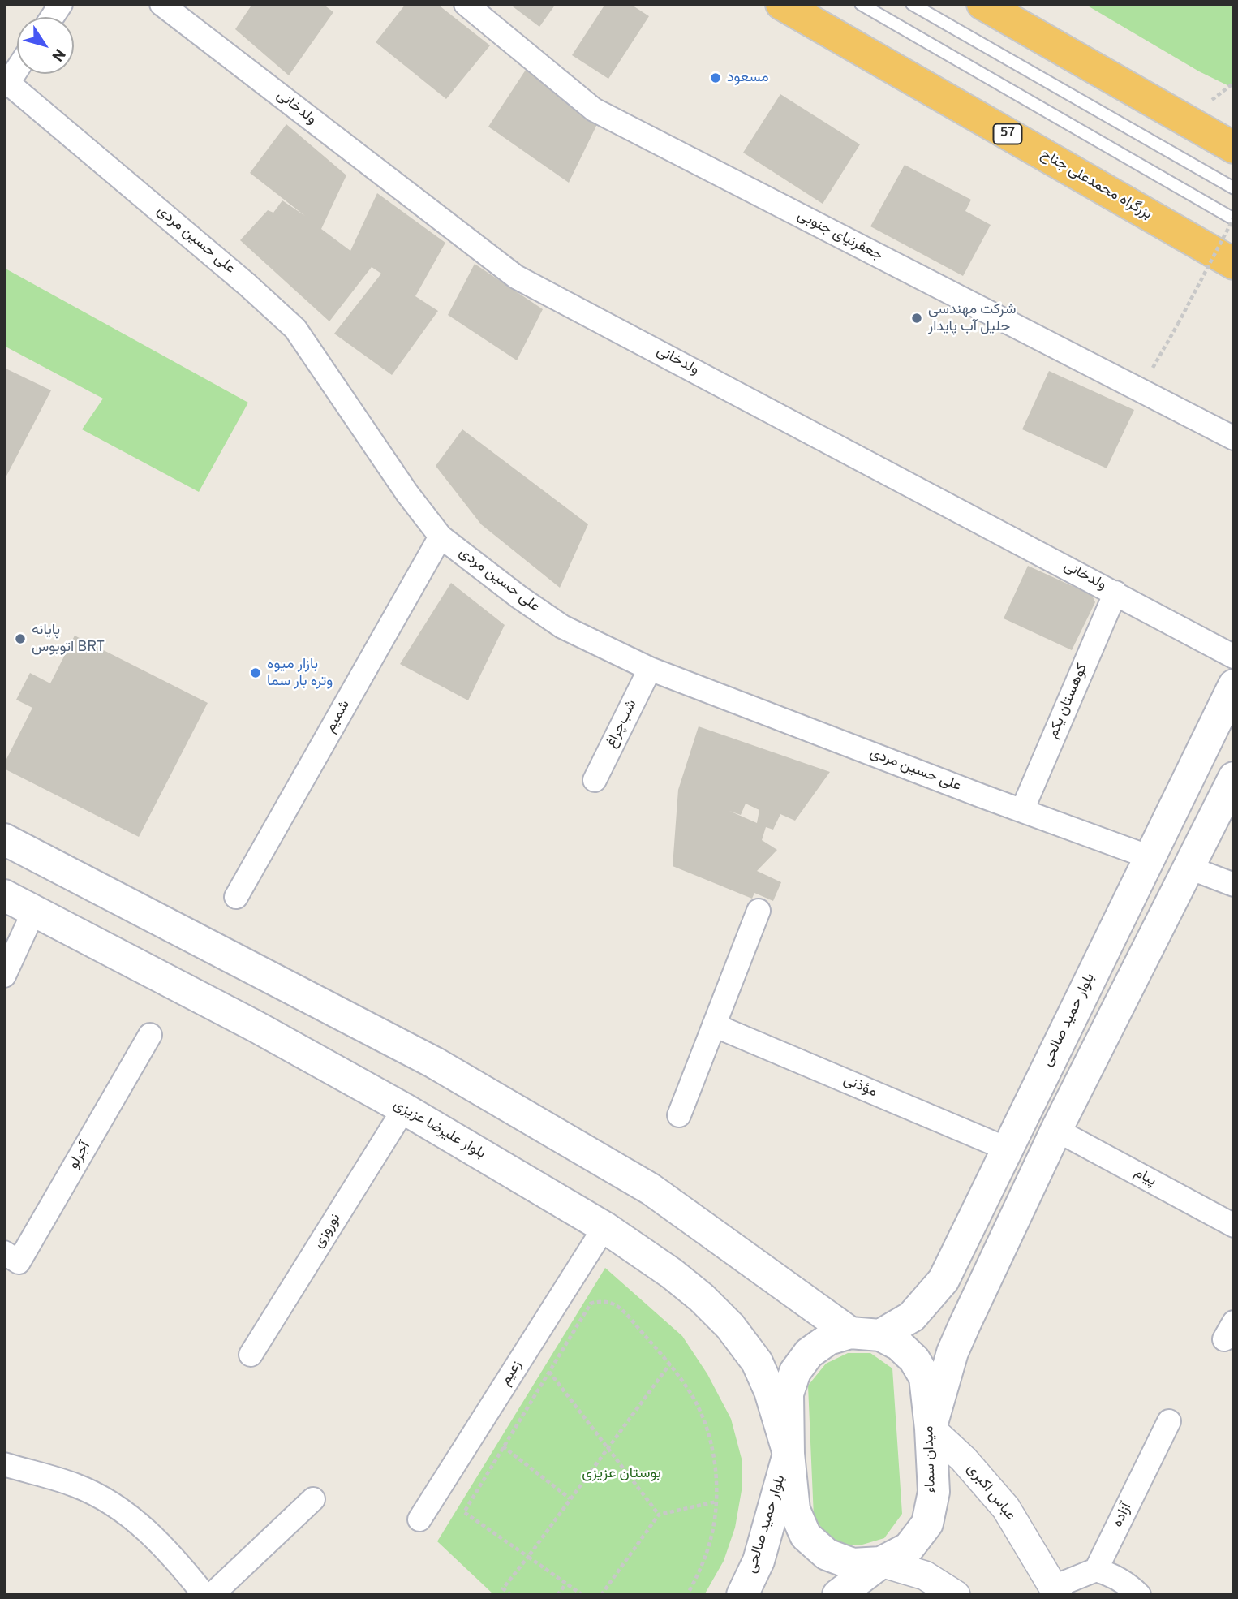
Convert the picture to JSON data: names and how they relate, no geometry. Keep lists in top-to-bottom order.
{
  "streets": {
    "highway": ["57", "بزرگراه محمدعلی جناح"],
    "main road": ["بلوار حمید صالحی", "بلوار علیرضا عزیزی", "میدان سماء"],
    "street": [
      "ولدخانی",
      "جعفرنیای جنوبی",
      "علی حسین مردی",
      "کوهستان یکم",
      "شمیم",
      "شب‌چراغ",
      "مؤذنی",
      "آجرلو",
      "پیام",
      "نوروزی",
      "زعیم",
      "عباس اکبری",
      "آزاده"
    ]
  },
  "crossings": [
    ["ولدخانی", "کوهستان یکم"],
    ["علی حسین مردی", "کوهستان یکم"],
    ["علی حسین مردی", "شمیم"],
    ["علی حسین مردی", "شب‌چراغ"],
    ["علی حسین مردی", "بلوار حمید صالحی"],
    ["بلوار حمید صالحی", "مؤذنی"],
    ["بلوار حمید صالحی", "بلوار علیرضا عزیزی"],
    ["بلوار حمید صالحی", "میدان سماء"],
    ["بلوار حمید صالحی", "عباس اکبری"],
    ["بلوار علیرضا عزیزی", "نوروزی"],
    ["بلوار علیرضا عزیزی", "زعیم"],
    ["بلوار علیرضا عزیزی", "میدان سماء"],
    ["بلوار علیرضا عزیزی", "عباس اکبری"],
    ["میدان سماء", "عباس اکبری"]
  ],
  "parks": ["بوستان عزیزی"],
  "places": [
    "مسعود",
    "شرکت مهندسی حلیل آب پایدار",
    "پایانه اتوبوس BRT",
    "بازار میوه وتره بار سما"
  ],
  "north": "bottom right"
}
